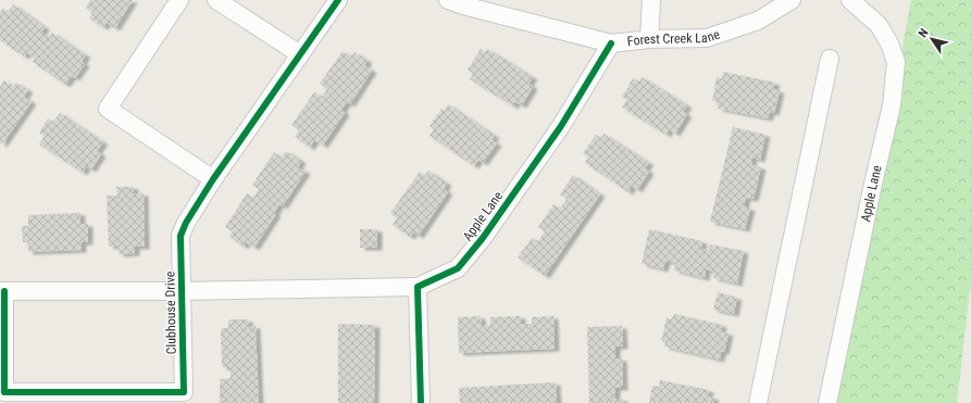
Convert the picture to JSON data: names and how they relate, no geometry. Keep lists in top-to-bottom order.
{
  "streets": {
    "street": ["Forest Creek Lane", "Apple Lane", "Clubhouse Drive"]
  },
  "crossings": [
    ["Forest Creek Lane", "Apple Lane"],
    ["Apple Lane", "Clubhouse Drive"]
  ],
  "north": "top left"
}
